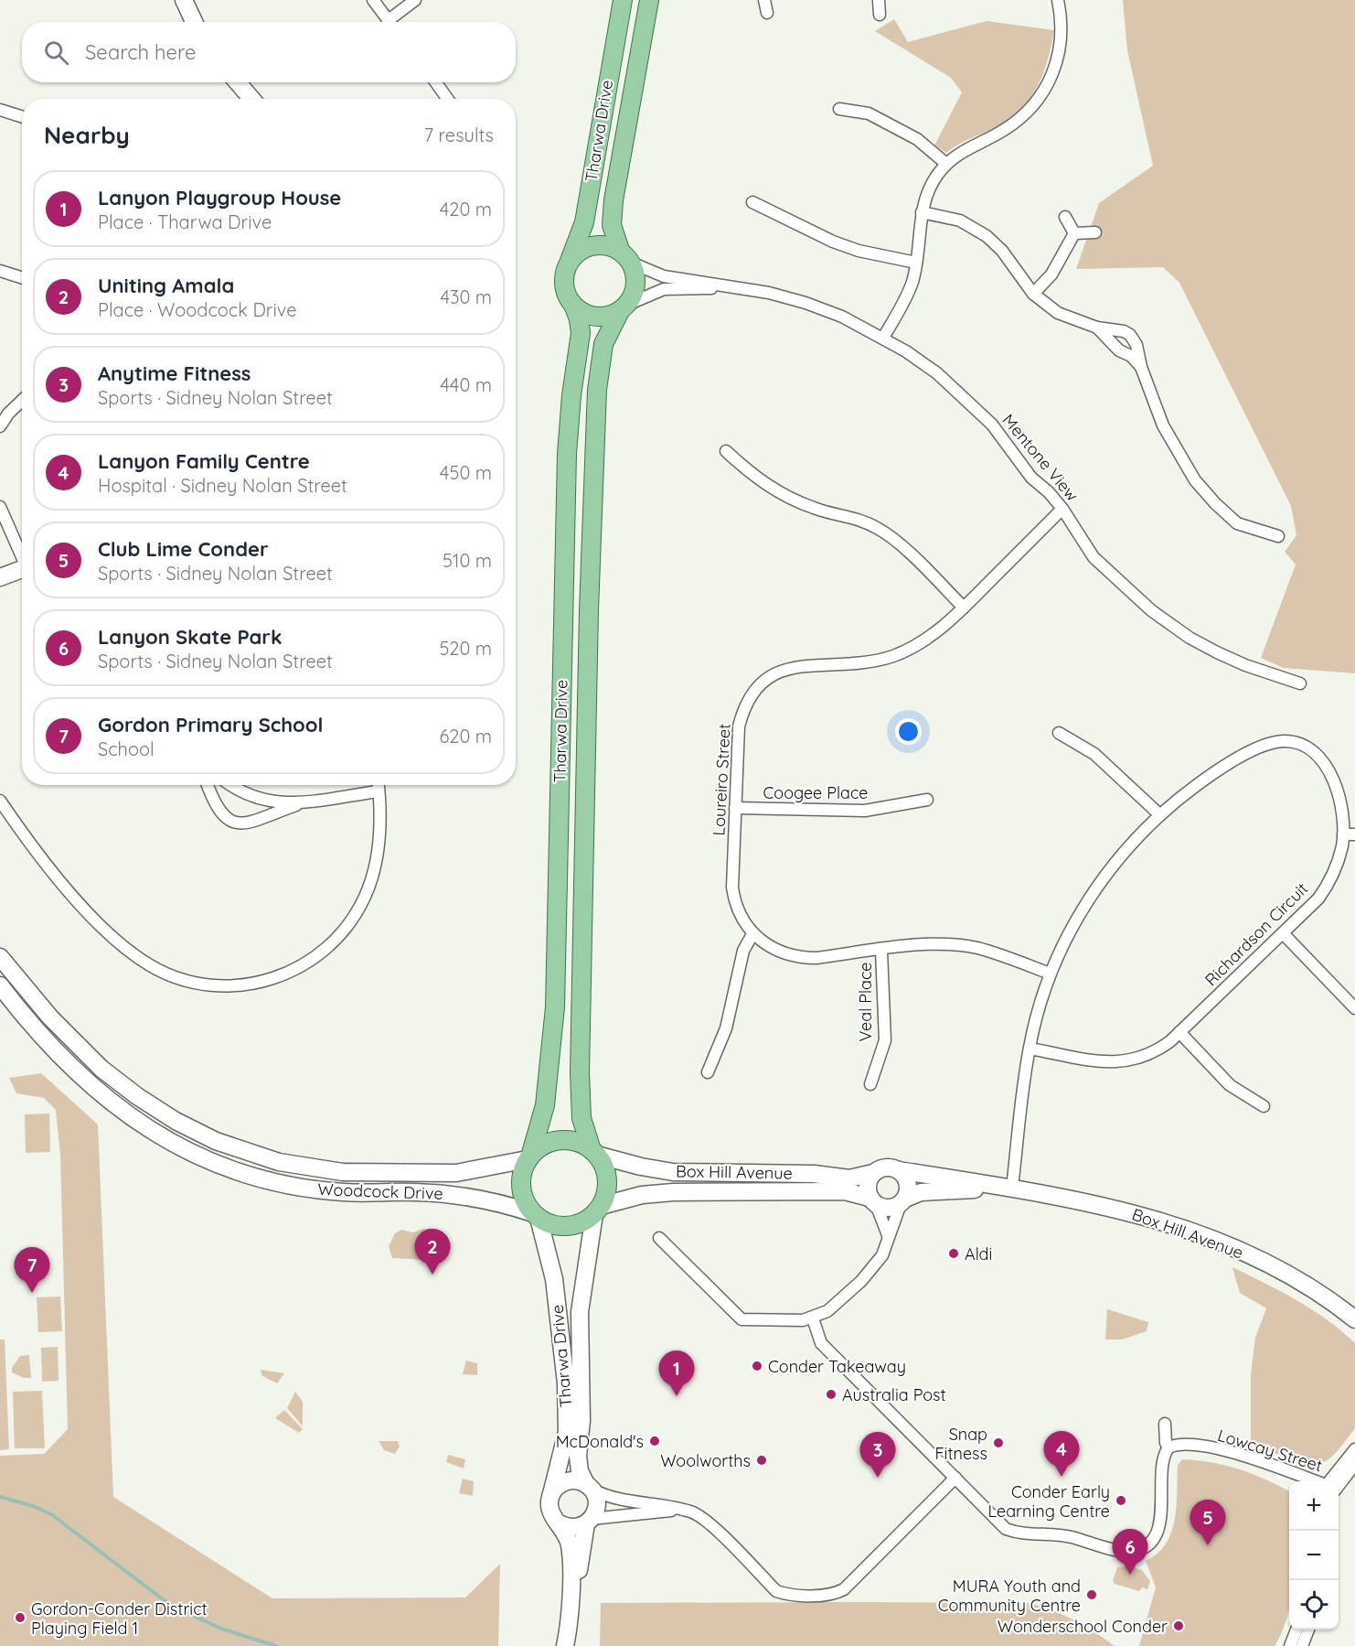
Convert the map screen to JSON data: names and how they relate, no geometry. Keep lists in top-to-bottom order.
{
  "streets": {
    "main road": ["Tharwa Drive", "Box Hill Avenue", "Woodcock Drive"],
    "street": [
      "Mentone View",
      "Loureiro Street",
      "Coogee Place",
      "Richardson Circuit",
      "Veal Place",
      "Lowcay Street"
    ]
  },
  "crossings": [
    ["Tharwa Drive", "Mentone View"],
    ["Tharwa Drive", "Box Hill Avenue"],
    ["Tharwa Drive", "Woodcock Drive"],
    ["Mentone View", "Loureiro Street"],
    ["Loureiro Street", "Coogee Place"],
    ["Loureiro Street", "Richardson Circuit"],
    ["Loureiro Street", "Veal Place"],
    ["Richardson Circuit", "Box Hill Avenue"],
    ["Box Hill Avenue", "Woodcock Drive"]
  ],
  "places": [
    "Aldi",
    "Conder Takeaway",
    "Australia Post",
    "McDonald's",
    "Snap Fitness",
    "Woolworths",
    "Conder Early Learning Centre",
    "MURA Youth and Community Centre",
    "Gordon-Conder District Playing Field 1",
    "Wonderschool Conder"
  ],
  "page": {
    "search": "Search here",
    "heading": ["Nearby", "7 results"],
    "list": [
      {
        "mark": "1",
        "name": "Lanyon Playgroup House",
        "note": "Place · Tharwa Drive",
        "value": "420 m"
      },
      {
        "mark": "2",
        "name": "Uniting Amala",
        "note": "Place · Woodcock Drive",
        "value": "430 m"
      },
      {
        "mark": "3",
        "name": "Anytime Fitness",
        "note": "Sports · Sidney Nolan Street",
        "value": "440 m"
      },
      {
        "mark": "4",
        "name": "Lanyon Family Centre",
        "note": "Hospital · Sidney Nolan Street",
        "value": "450 m"
      },
      {
        "mark": "5",
        "name": "Club Lime Conder",
        "note": "Sports · Sidney Nolan Street",
        "value": "510 m"
      },
      {
        "mark": "6",
        "name": "Lanyon Skate Park",
        "note": "Sports · Sidney Nolan Street",
        "value": "520 m"
      },
      {
        "mark": "7",
        "name": "Gordon Primary School",
        "note": "School",
        "value": "620 m"
      }
    ],
    "pins": [
      "2",
      "7",
      "1",
      "4",
      "3",
      "5",
      "6"
    ],
    "map_buttons": ["+", "−"]
  }
}
